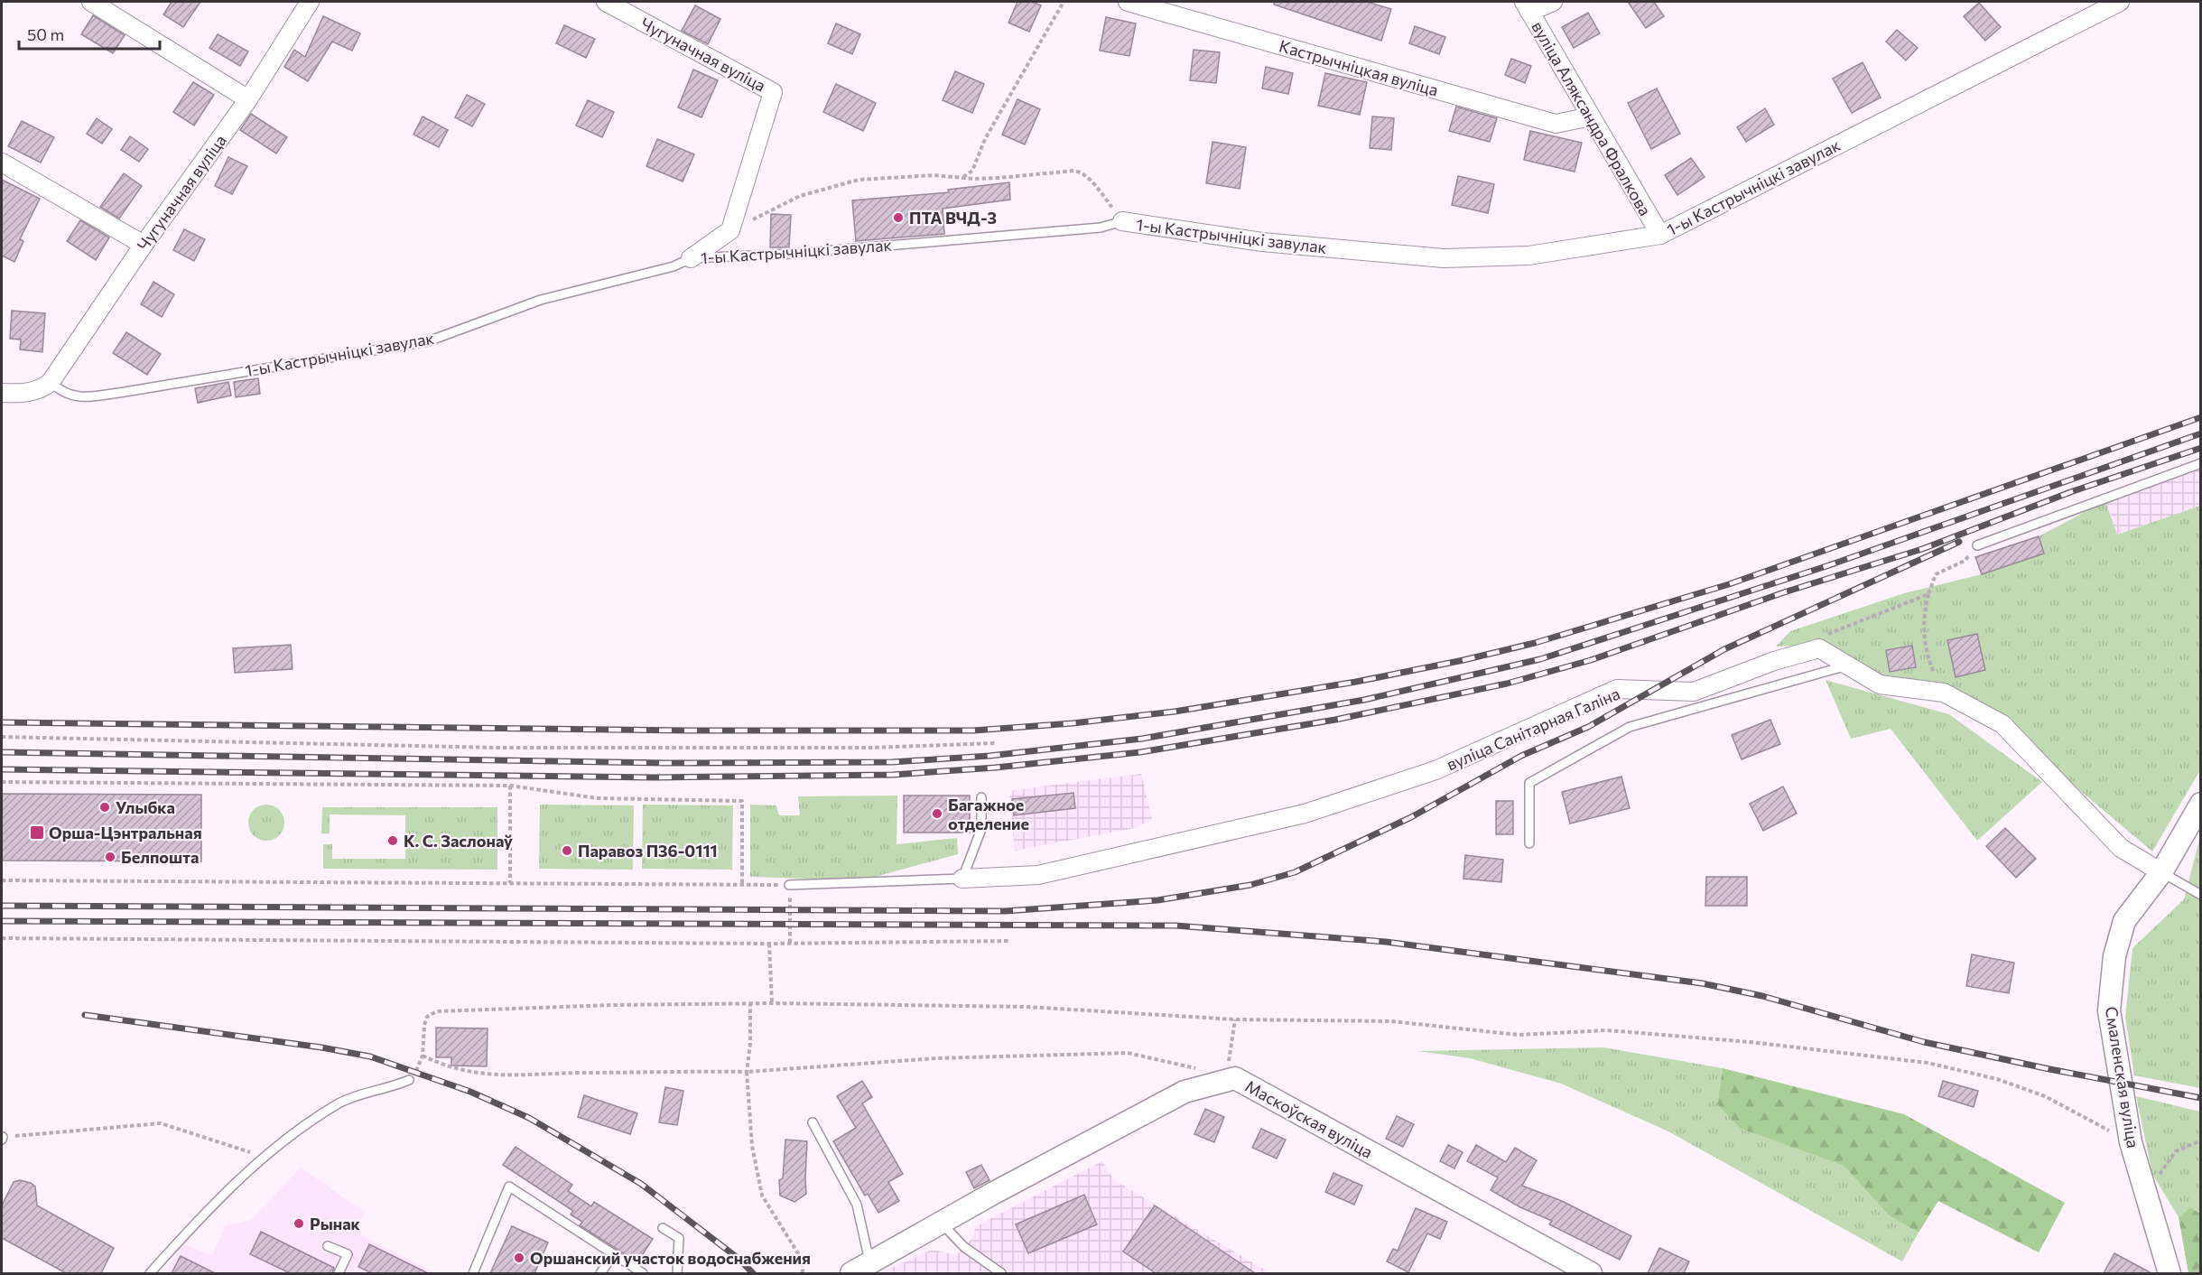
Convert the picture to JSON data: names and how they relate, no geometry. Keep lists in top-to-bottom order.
{
  "streets": {
    "street": [
      "Чугуначная вуліца",
      "Кастрычніцкая вуліца",
      "вуліца Аляксандра Фралкова",
      "1-ы Кастрычніцкі завулак",
      "вуліца Санітарная Галіна",
      "Смаленская вуліца",
      "Маскоўская вуліца"
    ]
  },
  "crossings": [
    ["Чугуначная вуліца", "1-ы Кастрычніцкі завулак"],
    ["Кастрычніцкая вуліца", "вуліца Аляксандра Фралкова"],
    ["вуліца Аляксандра Фралкова", "1-ы Кастрычніцкі завулак"],
    ["вуліца Санітарная Галіна", "Смаленская вуліца"]
  ],
  "places": {
    "other": [
      "ПТА ВЧД-3",
      "Улыбка",
      "Багажное отделение",
      "К. С. Заслонаў",
      "Паравоз П36-0111",
      "Белпошта",
      "Рынак",
      "Оршанский участок водоснабжения"
    ],
    "transit": ["Орша-Цэнтральная"]
  },
  "scale_bar": "50 m"
}
